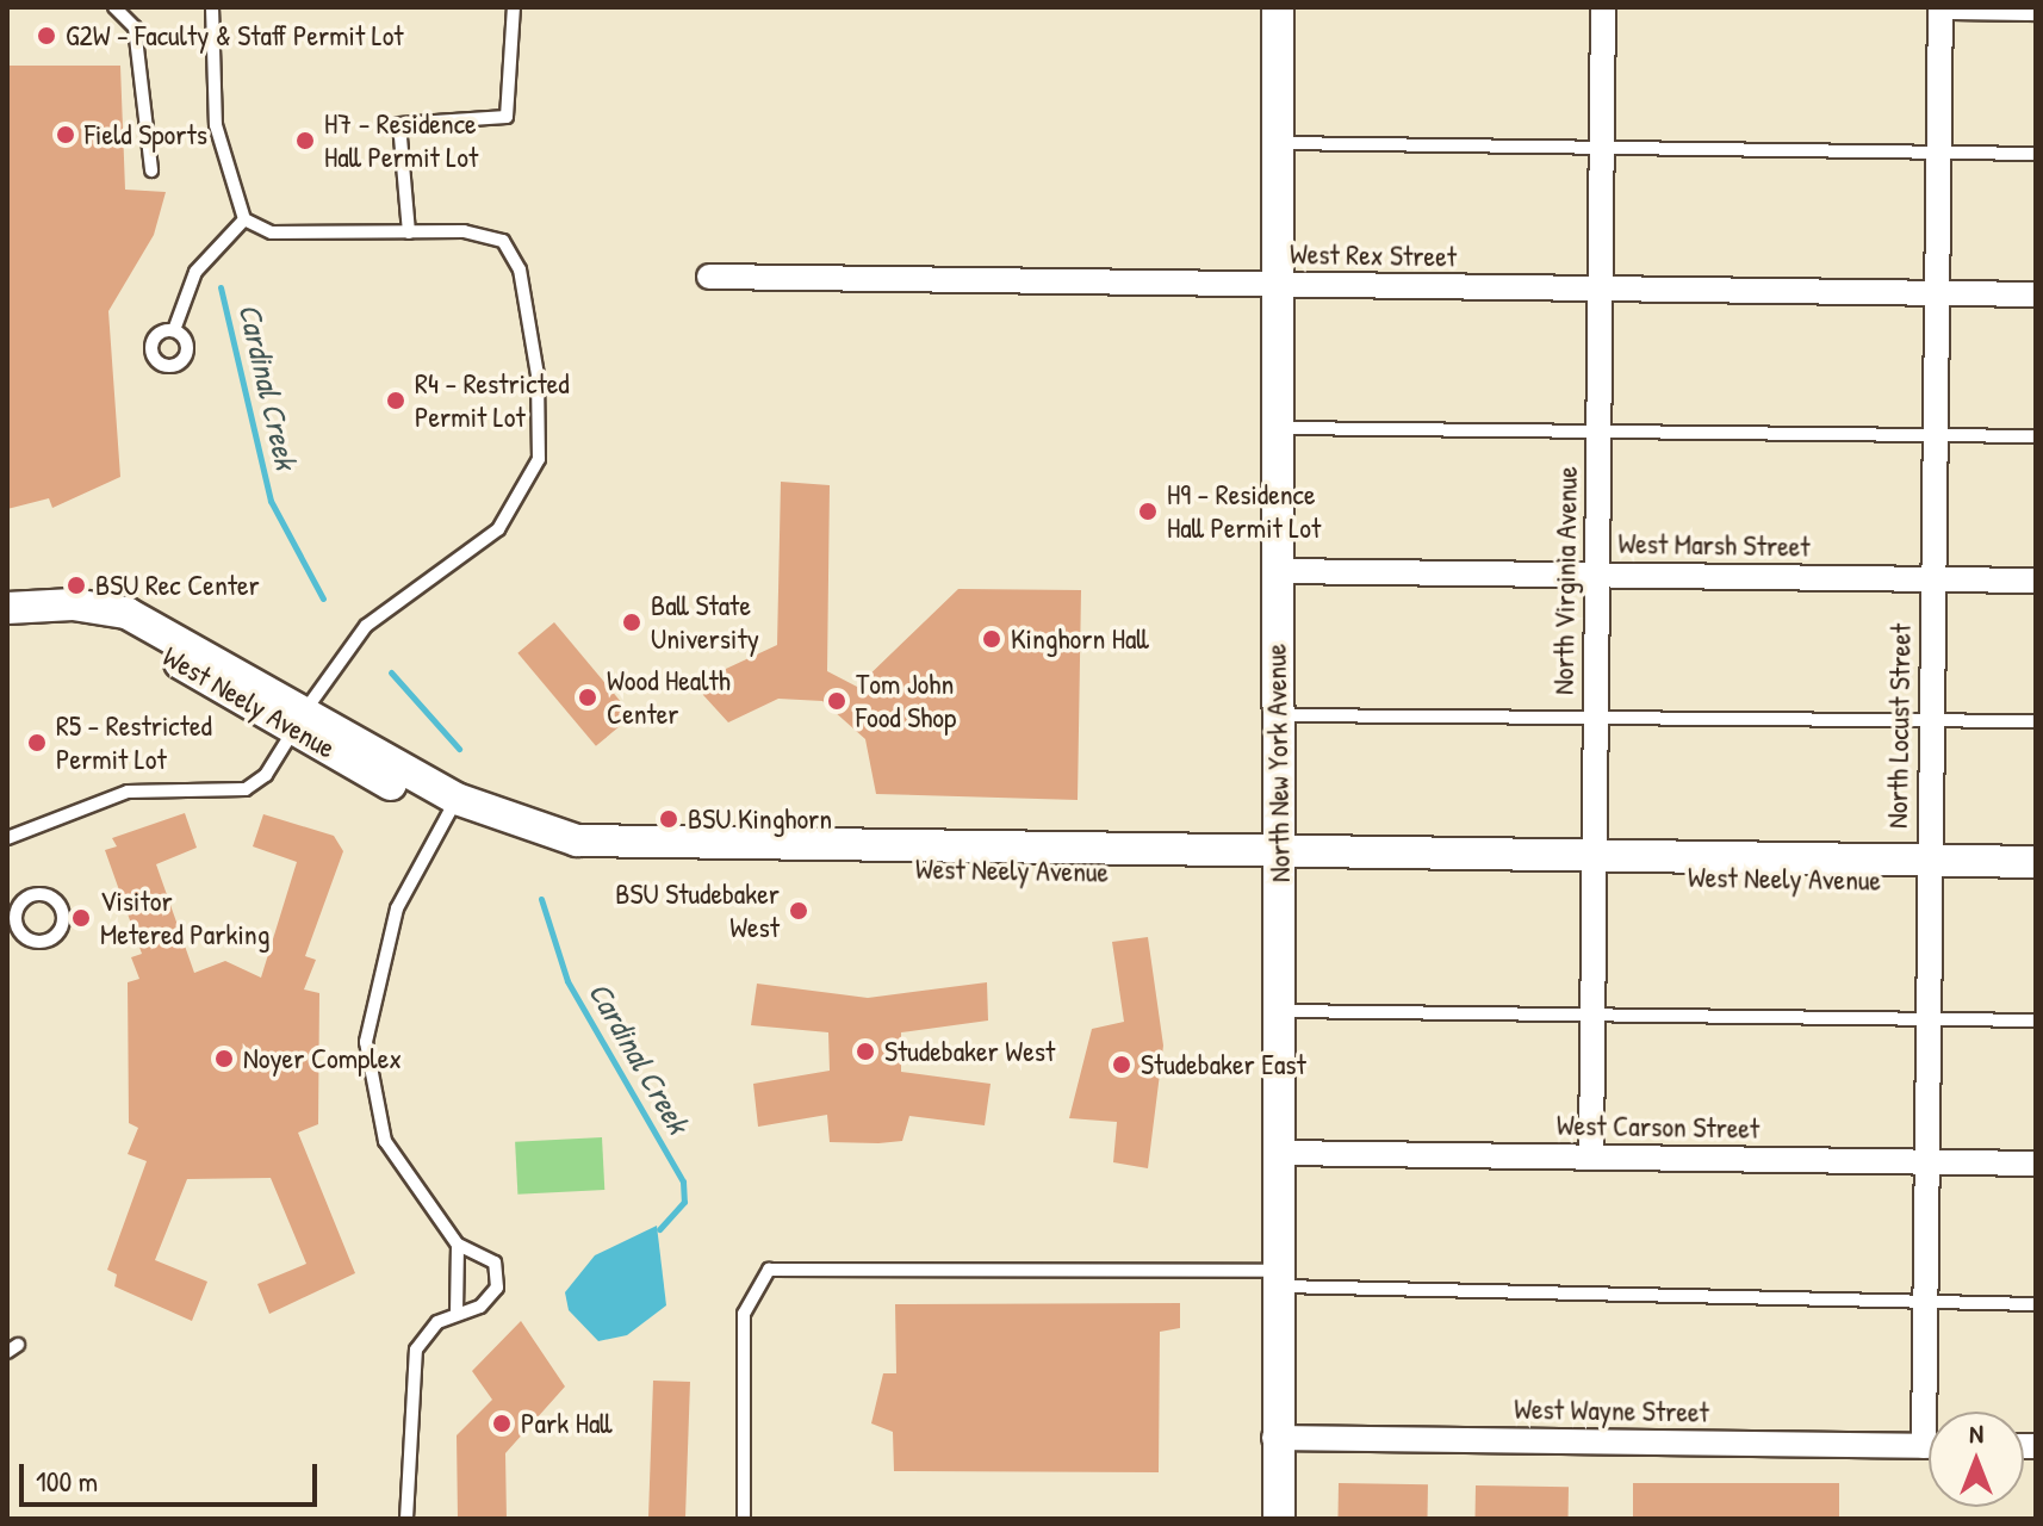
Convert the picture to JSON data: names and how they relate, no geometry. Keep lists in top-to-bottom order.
{
  "streets": {
    "street": [
      "West Rex Street",
      "West Marsh Street",
      "North Virginia Avenue",
      "West Neely Avenue",
      "North Locust Street",
      "North New York Avenue",
      "West Carson Street",
      "West Wayne Street"
    ]
  },
  "crossings": [
    ["West Rex Street", "North Virginia Avenue"],
    ["West Rex Street", "North Locust Street"],
    ["West Rex Street", "North New York Avenue"],
    ["West Marsh Street", "North Virginia Avenue"],
    ["West Marsh Street", "North Locust Street"],
    ["West Marsh Street", "North New York Avenue"],
    ["North Virginia Avenue", "West Neely Avenue"],
    ["North Virginia Avenue", "West Carson Street"],
    ["West Neely Avenue", "North Locust Street"],
    ["West Neely Avenue", "North New York Avenue"],
    ["North Locust Street", "West Carson Street"],
    ["North New York Avenue", "West Carson Street"],
    ["North New York Avenue", "West Wayne Street"]
  ],
  "water": ["Cardinal Creek"],
  "places": [
    "G2W - Faculty & Staff Permit Lot",
    "Field Sports",
    "H7 - Residence Hall Permit Lot",
    "R4 - Restricted Permit Lot",
    "H9 - Residence Hall Permit Lot",
    "BSU Rec Center",
    "Ball State University",
    "Kinghorn Hall",
    "Wood Health Center",
    "Tom John Food Shop",
    "R5 - Restricted Permit Lot",
    "BSU Kinghorn",
    "BSU Studebaker West",
    "Visitor Metered Parking",
    "Studebaker West",
    "Noyer Complex",
    "Studebaker East",
    "Park Hall"
  ],
  "scale_bar": "100 m",
  "north": "top"
}
